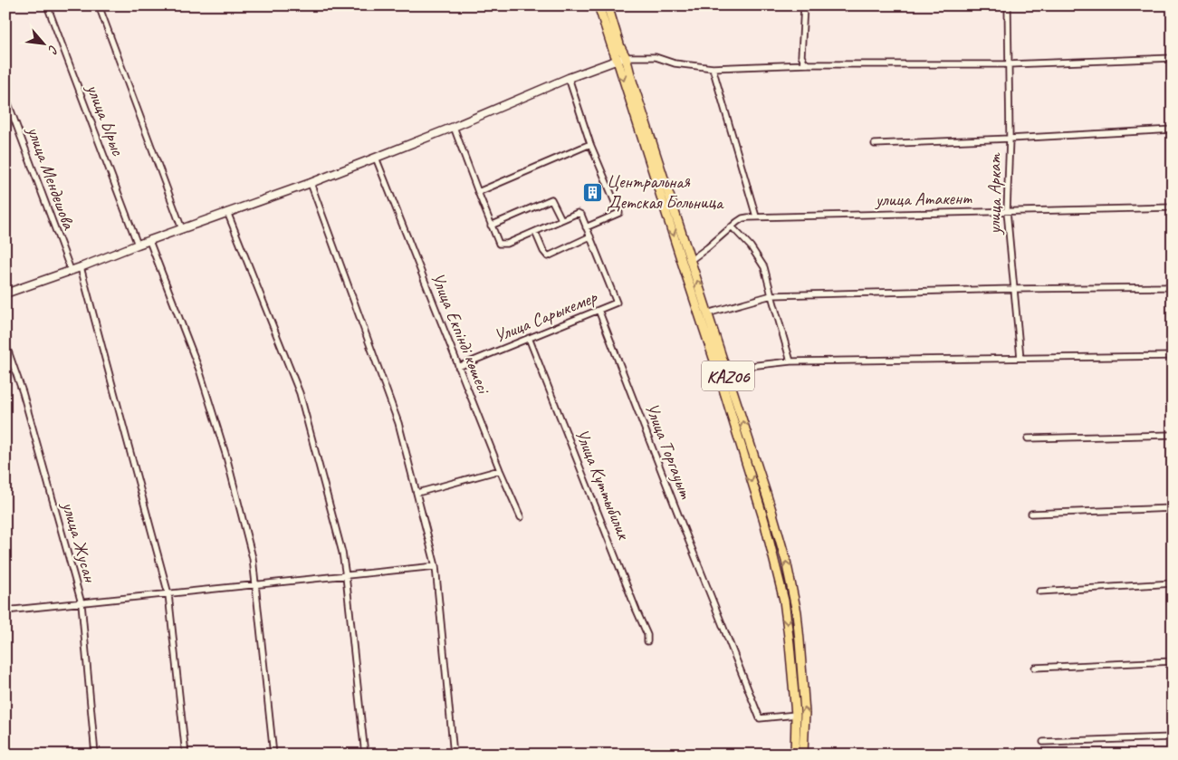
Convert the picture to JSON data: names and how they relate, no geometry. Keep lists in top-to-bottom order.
{
  "streets": {
    "highway": ["KАZ06"],
    "street": [
      "улица Ырыс",
      "улица Мендешова",
      "улица Аркат",
      "улица Атакент",
      "Улица Сарыкемер",
      "Улица Екпінді көшесі",
      "Улица Торгауыт",
      "Улица Куттыбилик",
      "улица Жусан"
    ]
  },
  "crossings": [
    ["улица Аркат", "улица Атакент"],
    ["улица Атакент", "KАZ06"],
    ["Улица Сарыкемер", "Улица Екпінді көшесі"],
    ["Улица Сарыкемер", "Улица Торгауыт"],
    ["Улица Сарыкемер", "Улица Куттыбилик"],
    ["KАZ06", "Улица Торгауыт"]
  ],
  "places": {
    "building": ["Центральная Детская Больница"]
  },
  "north": "bottom right"
}
